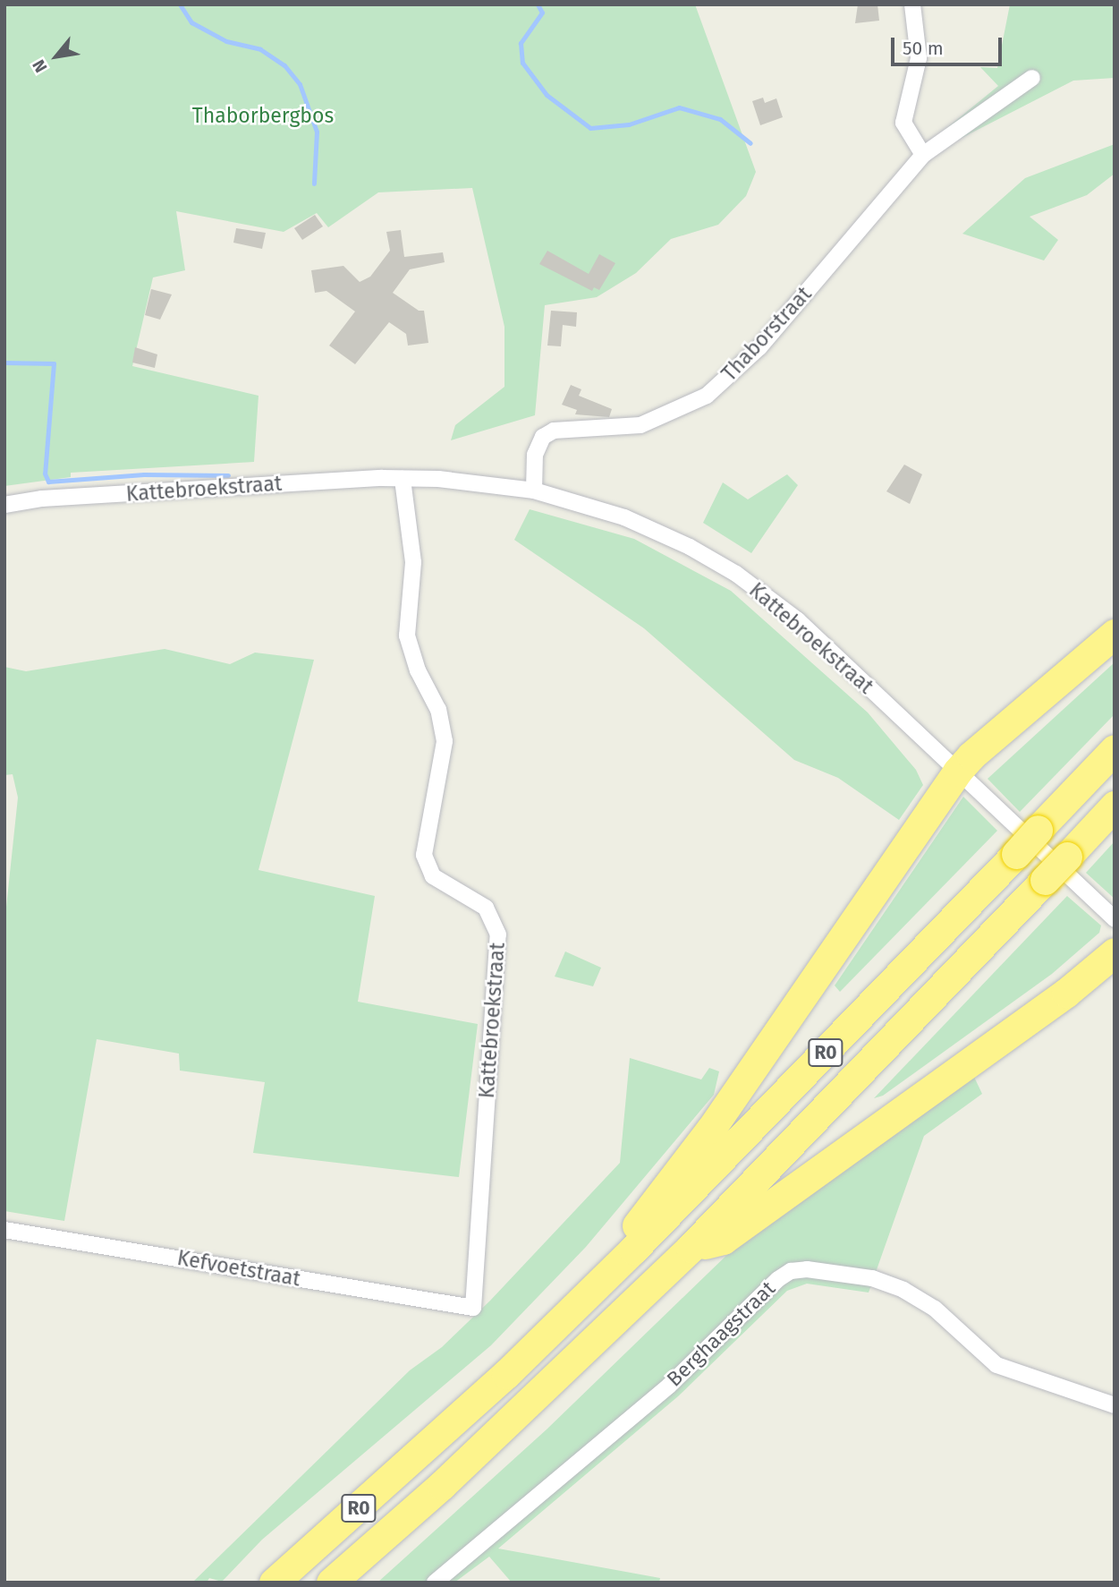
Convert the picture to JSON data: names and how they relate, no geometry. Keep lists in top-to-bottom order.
{
  "streets": {
    "highway": ["R0"],
    "street": [
      "Thaborstraat",
      "Kattebroekstraat",
      "Kefvoetstraat",
      "Berghaagstraat"
    ]
  },
  "crossings": [
    ["Thaborstraat", "Kattebroekstraat"],
    ["Kattebroekstraat", "Kefvoetstraat"]
  ],
  "parks": ["Thaborbergbos"],
  "scale_bar": "50 m",
  "north": "bottom left"
}
